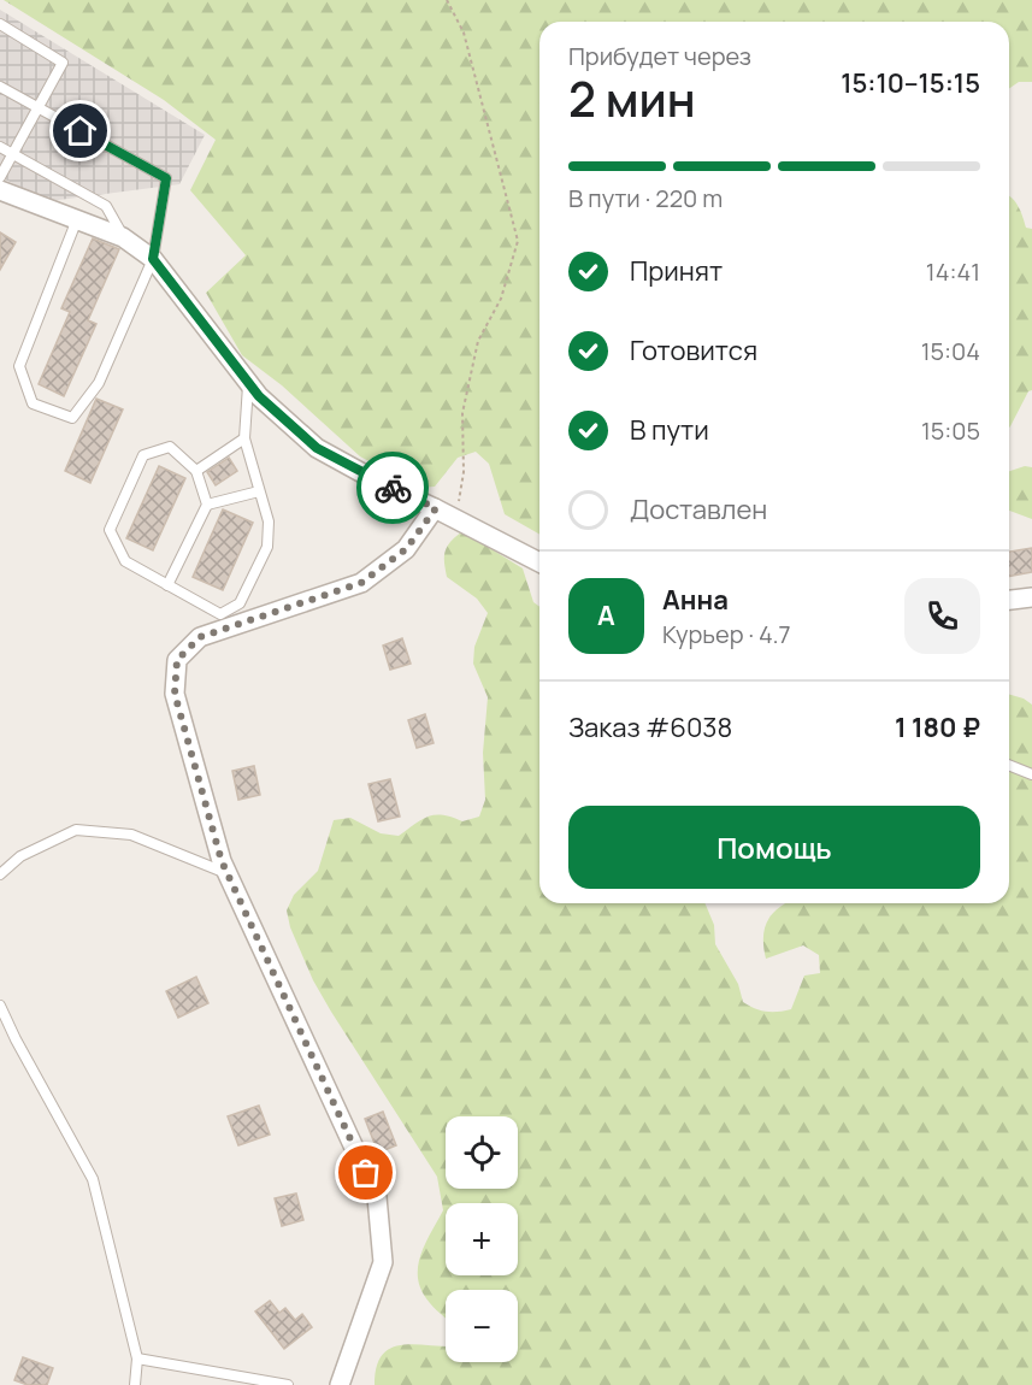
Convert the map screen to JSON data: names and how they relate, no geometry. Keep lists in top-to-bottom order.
{
  "page": {
    "heading": ["2 мин", "Прибудет через", "15:10–15:15"],
    "panel": [
      "Анна",
      "Курьер · 4.7",
      "Заказ #6038",
      "1 180 ₽"
    ],
    "bar": "В пути · 220 m",
    "list": [
      ["Принят", "14:41"],
      ["Готовится", "15:04"],
      ["В пути", "15:05"],
      "Доставлен"
    ],
    "round": "А",
    "buttons": "Помощь",
    "map_buttons": ["+", "−"]
  }
}
